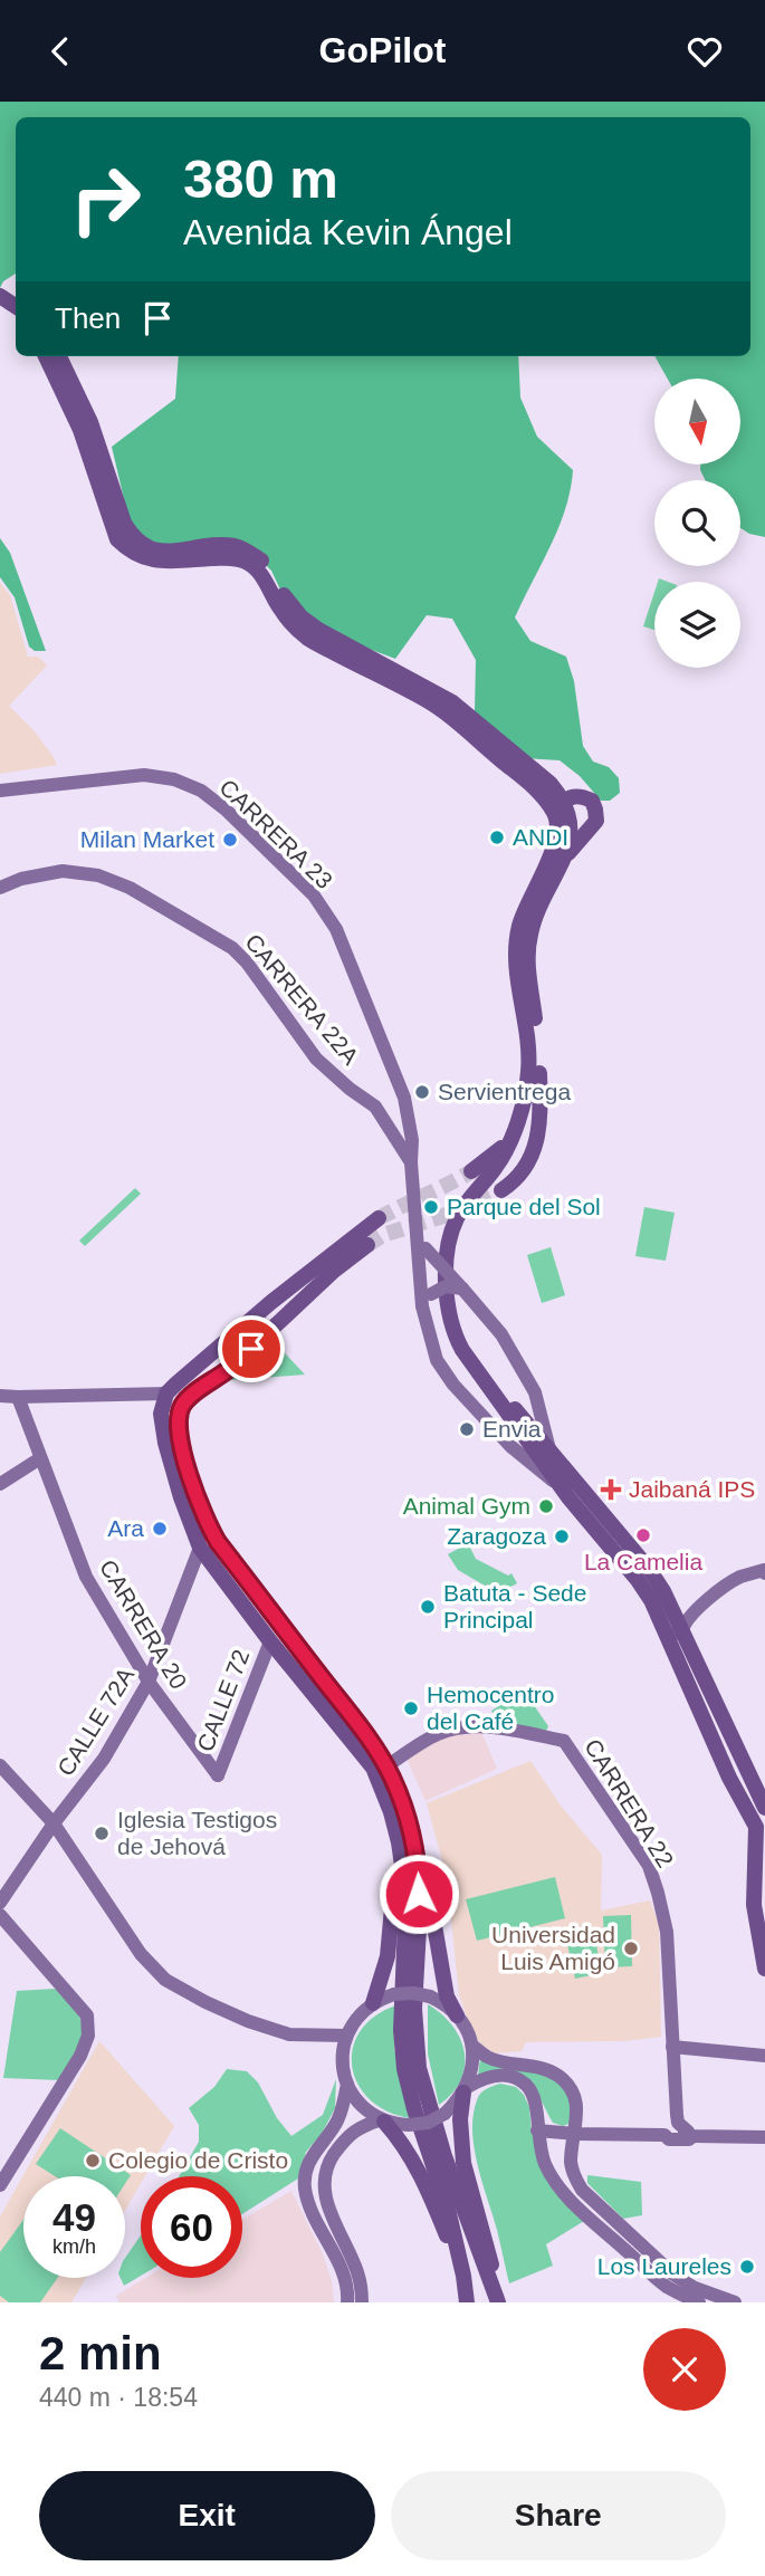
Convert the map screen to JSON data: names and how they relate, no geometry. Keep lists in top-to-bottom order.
{
  "streets": {
    "street": [
      "CARRERA 23",
      "CARRERA 22A",
      "CARRERA 20",
      "CALLE 72",
      "CALLE 72A",
      "CARRERA 22"
    ]
  },
  "crossings": [
    ["CARRERA 23", "CARRERA 22A"],
    ["CARRERA 20", "CALLE 72"],
    ["CARRERA 20", "CALLE 72A"]
  ],
  "places": {
    "other": [
      "ANDI",
      "Milan Market",
      "Servientrega",
      "Parque del Sol",
      "Envia",
      "Animal Gym",
      "Ara",
      "La Camelia",
      "Zaragoza",
      "Batuta - Sede Principal",
      "Hemocentro del Café",
      "Iglesia Testigos de Jehová",
      "Universidad Luis Amigó",
      "Colegio de Cristo",
      "Los Laureles"
    ],
    "health": ["Jaibaná IPS"]
  },
  "north": "bottom",
  "page": {
    "header": "GoPilot",
    "turn": ["380 m", "Avenida Kevin Ángel"],
    "then": "Then",
    "speed": "49 km/h",
    "limit": "60",
    "heading": ["2 min", "440 m · 18:54"],
    "buttons": ["Exit", "Share"]
  }
}
